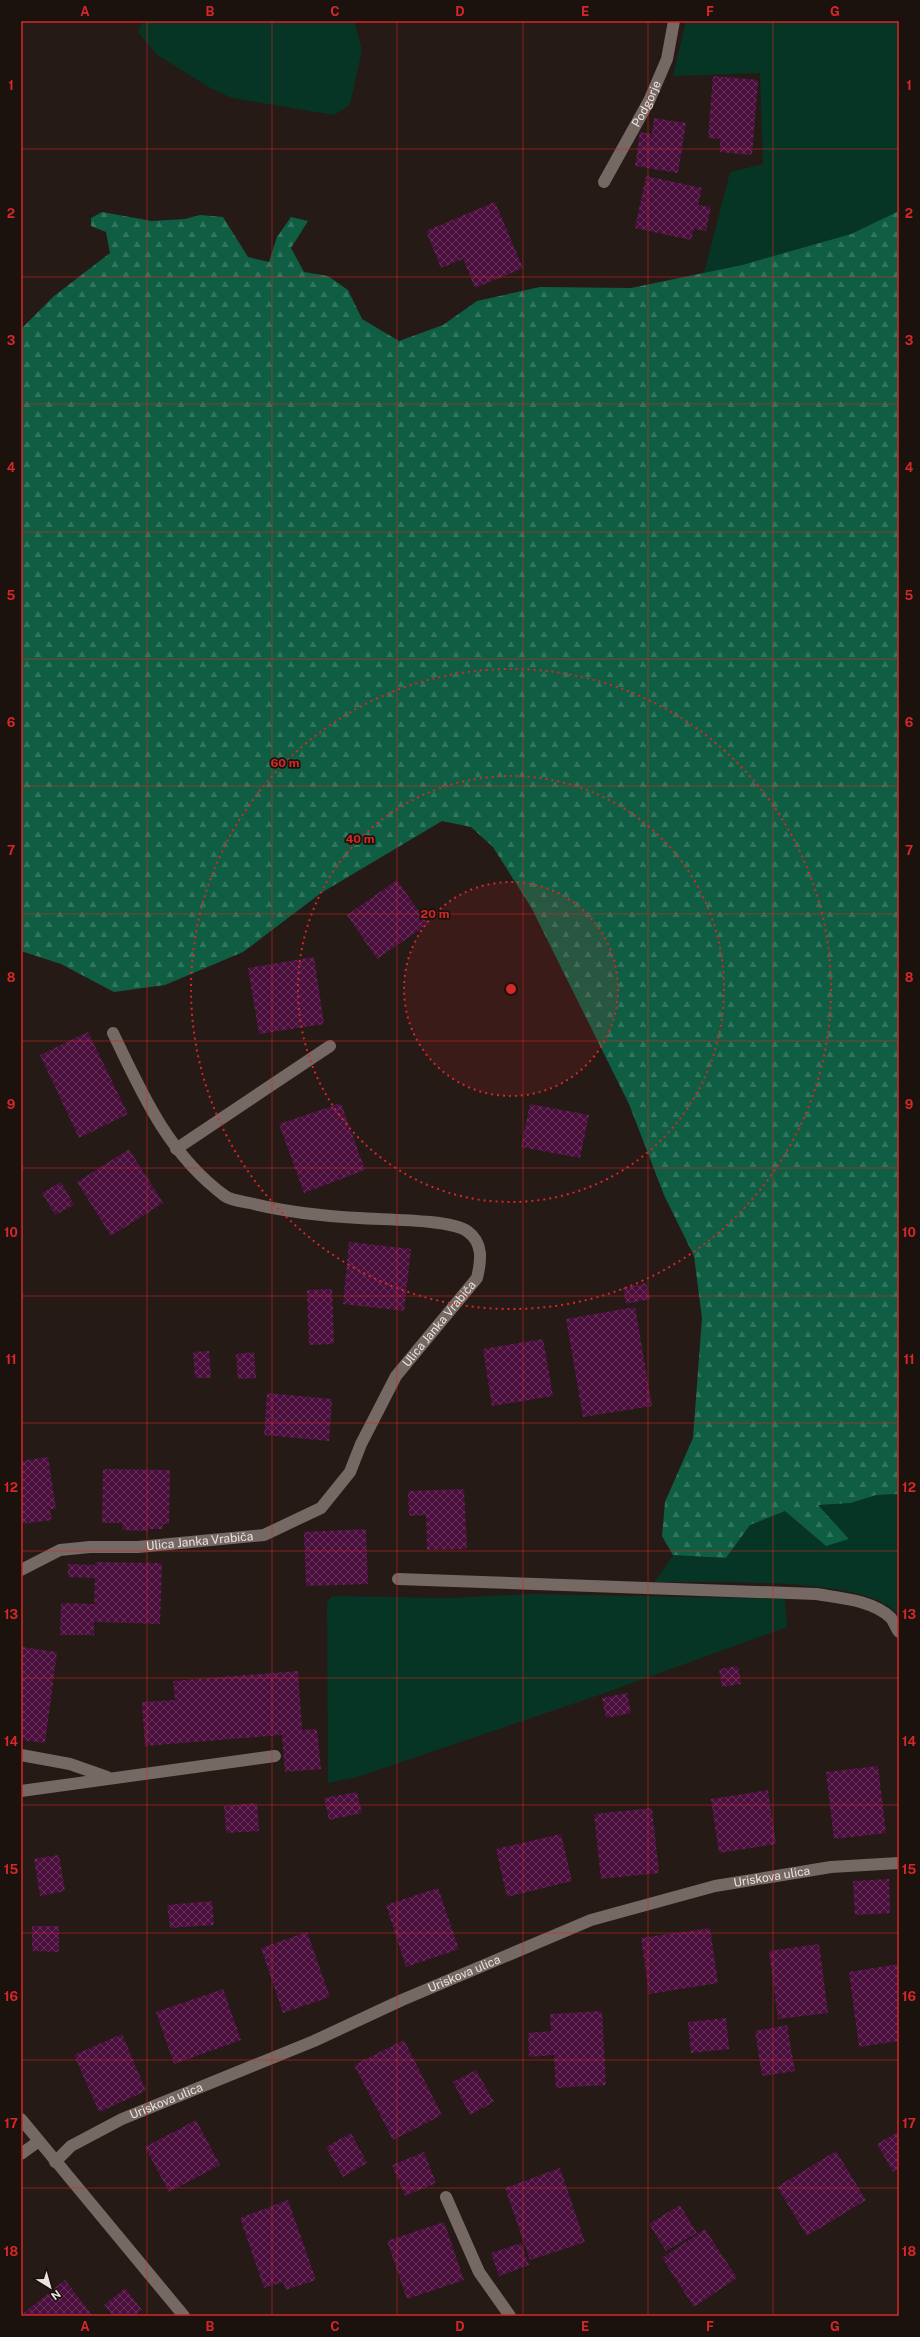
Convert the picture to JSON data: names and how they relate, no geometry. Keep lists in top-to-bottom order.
{
  "streets": {
    "street": ["Podgorje", "Ulica Janka Vrabiča", "Uriskova ulica"]
  },
  "north": "bottom right",
  "grid": {
    "columns": [
      "A",
      "B",
      "C",
      "D",
      "E",
      "F",
      "G"
    ],
    "rows": [
      "1",
      "2",
      "3",
      "4",
      "5",
      "6",
      "7",
      "8",
      "9",
      "10",
      "11",
      "12",
      "13",
      "14",
      "15",
      "16",
      "17",
      "18"
    ]
  },
  "rings": ["60 m", "40 m", "20 m"]
}
